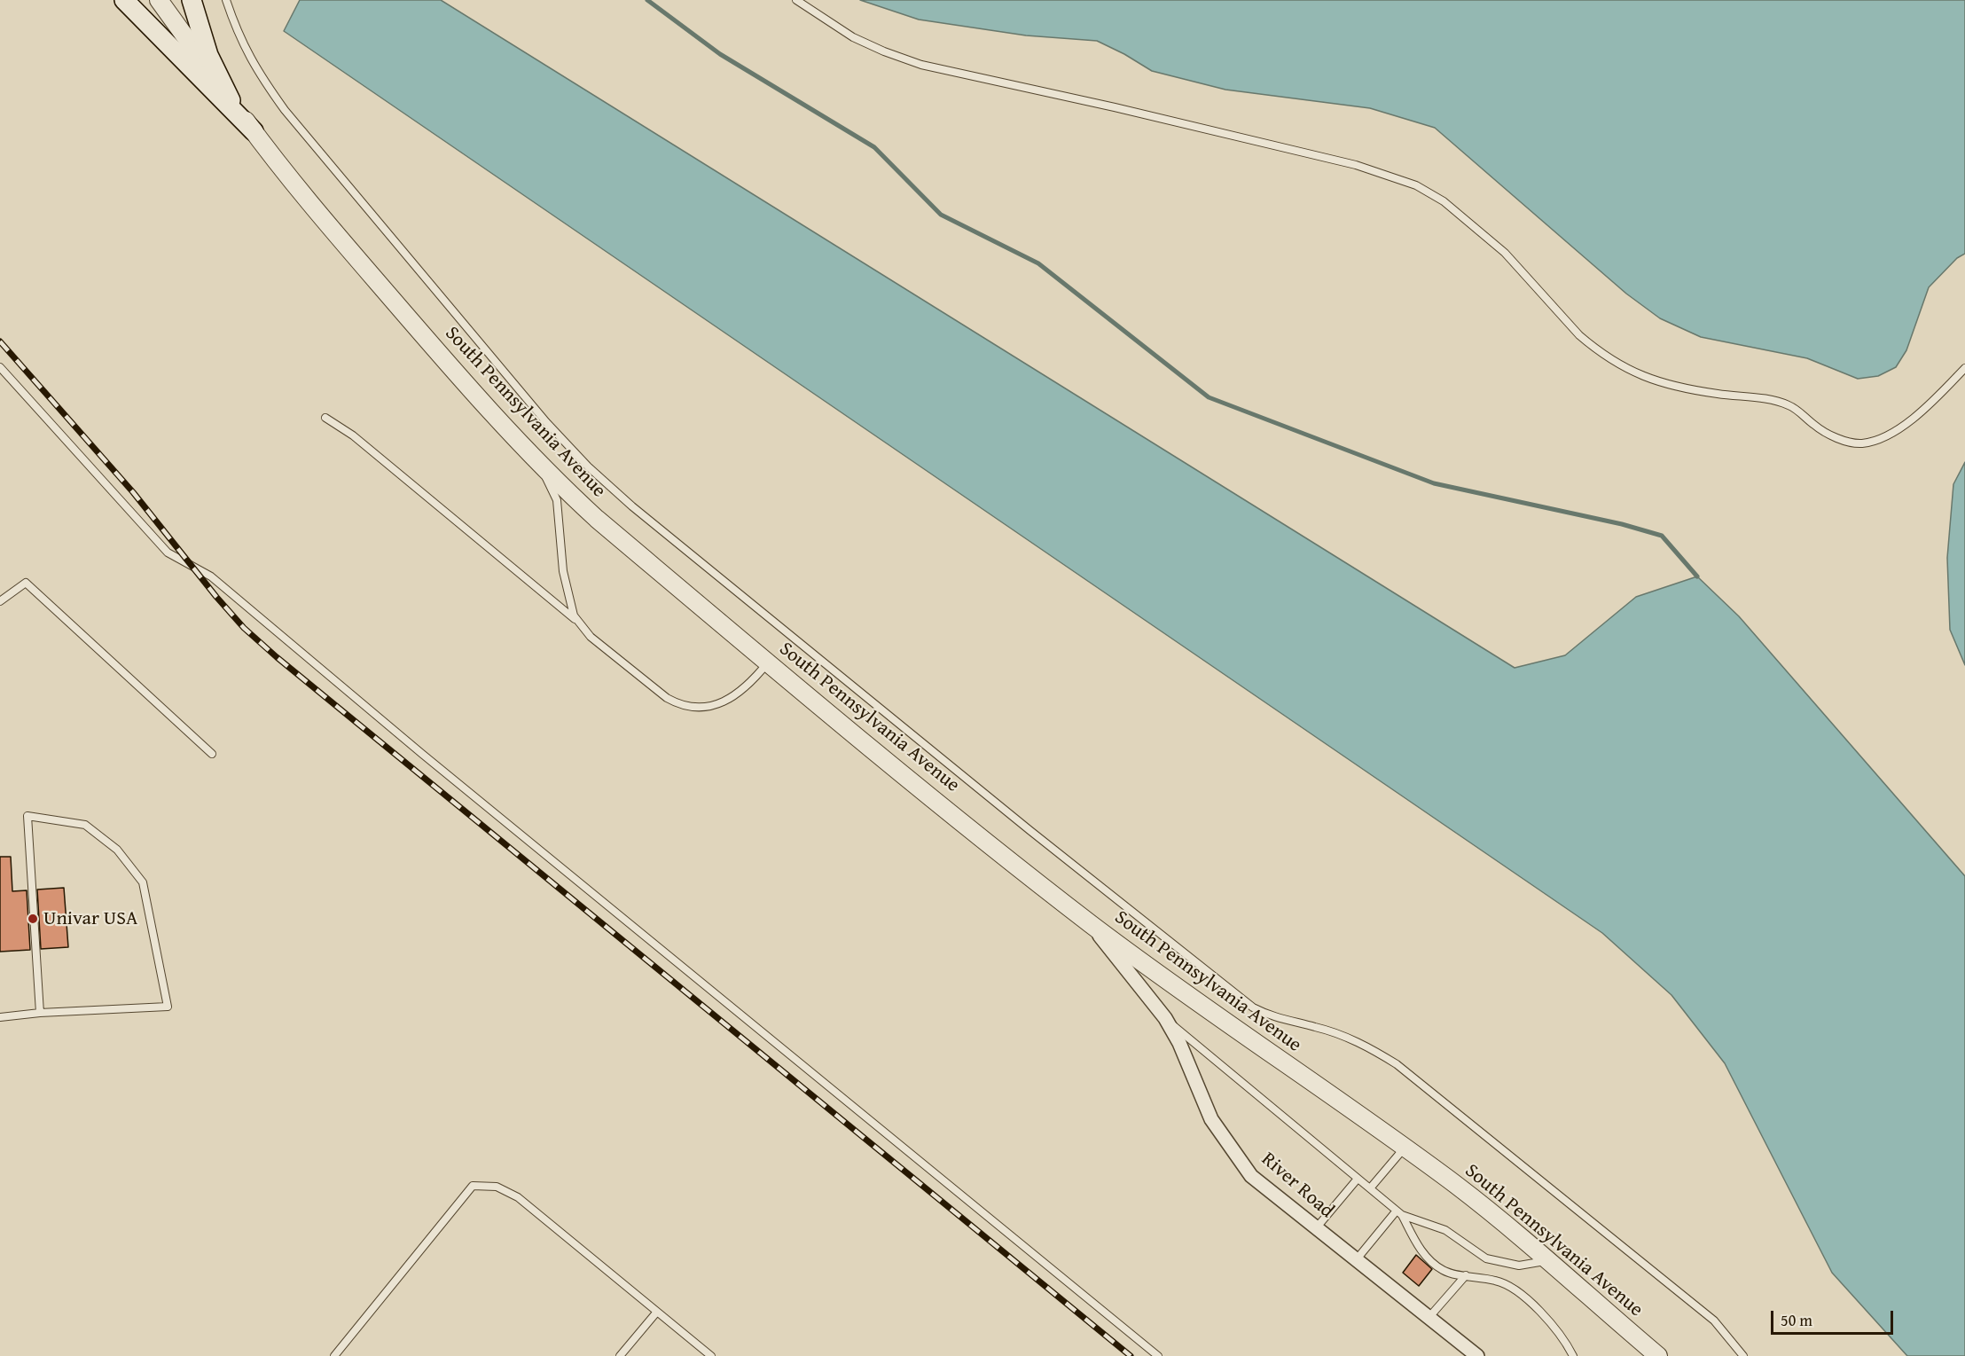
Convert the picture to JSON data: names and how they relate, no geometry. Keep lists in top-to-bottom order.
{
  "streets": {
    "street": ["South Pennsylvania Avenue", "River Road"]
  },
  "crossings": [
    ["South Pennsylvania Avenue", "River Road"]
  ],
  "places": ["Univar USA"],
  "scale_bar": "50 m"
}
